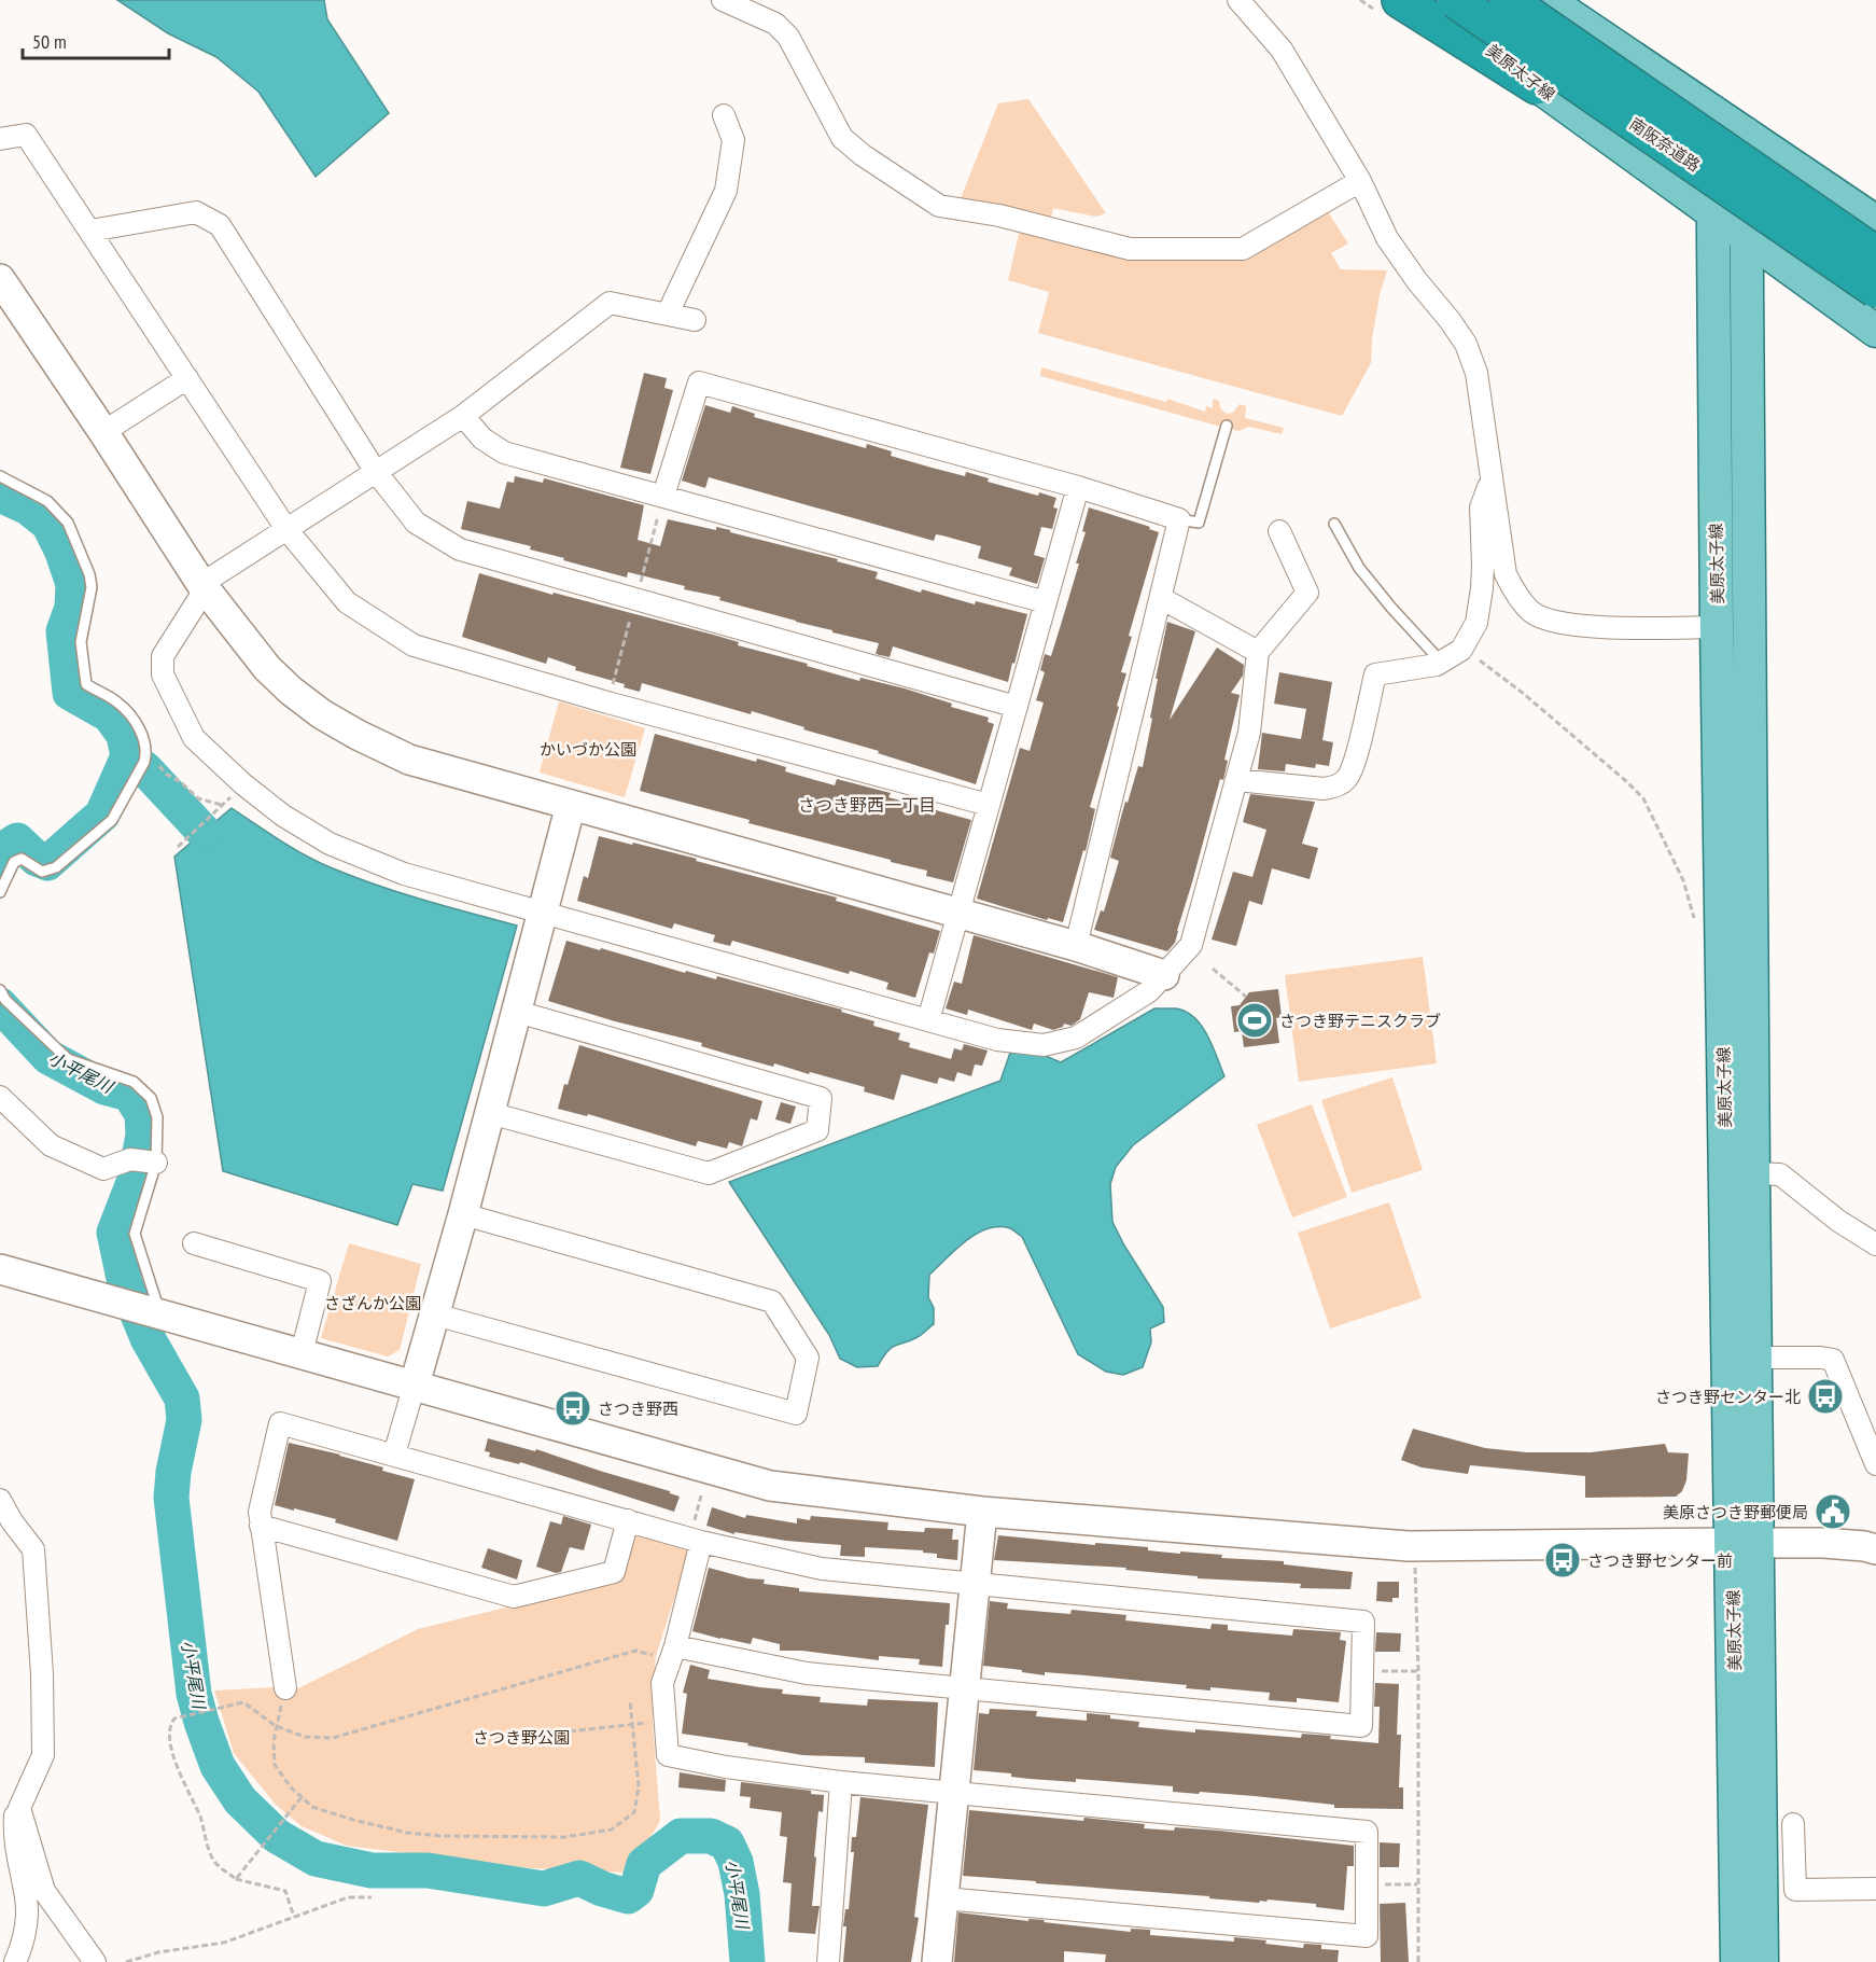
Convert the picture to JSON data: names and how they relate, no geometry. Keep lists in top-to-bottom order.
{
  "streets": {
    "highway": ["南阪奈道路"],
    "main road": ["美原太子線"]
  },
  "districts": ["さつき野西一丁目"],
  "water": ["小平尾川"],
  "parks": ["かいづか公園", "さざんか公園", "さつき野公園"],
  "places": {
    "sports": ["さつき野テニスクラブ"],
    "bus stop": ["さつき野センター北", "さつき野西", "さつき野センター前"],
    "public building": ["美原さつき野郵便局"]
  },
  "scale_bar": "50 m"
}
